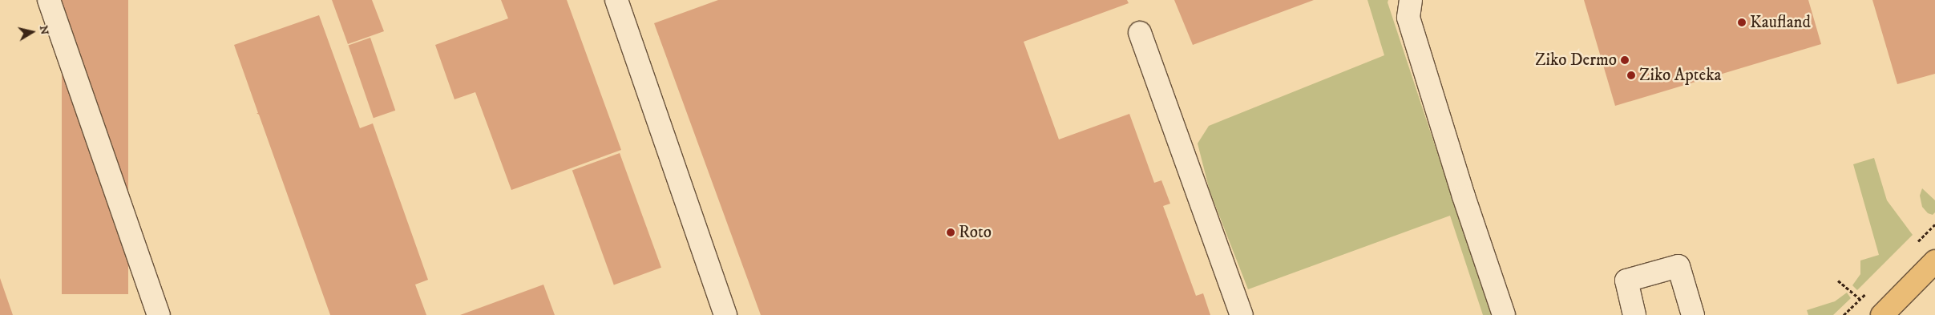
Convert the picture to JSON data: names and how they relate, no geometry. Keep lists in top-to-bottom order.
{
  "places": [
    "Kaufland",
    "Ziko Dermo",
    "Ziko Apteka",
    "Roto"
  ],
  "north": "right"
}
